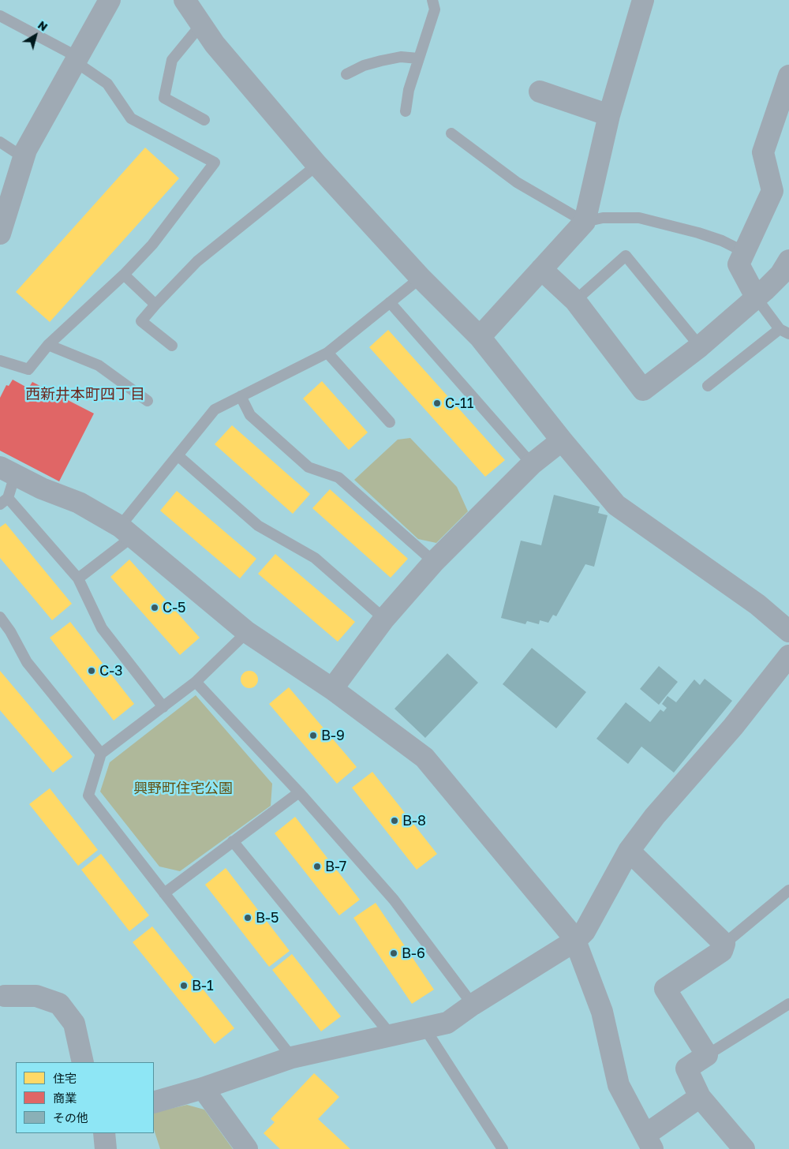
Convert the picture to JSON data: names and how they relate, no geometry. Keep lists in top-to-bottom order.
{
  "districts": ["西新井本町四丁目"],
  "parks": ["興野町住宅公園"],
  "places": [
    "C-11",
    "C-5",
    "C-3",
    "B-9",
    "B-8",
    "B-7",
    "B-5",
    "B-6",
    "B-1"
  ],
  "legend": ["住宅", "商業", "その他"],
  "north": "top right"
}
